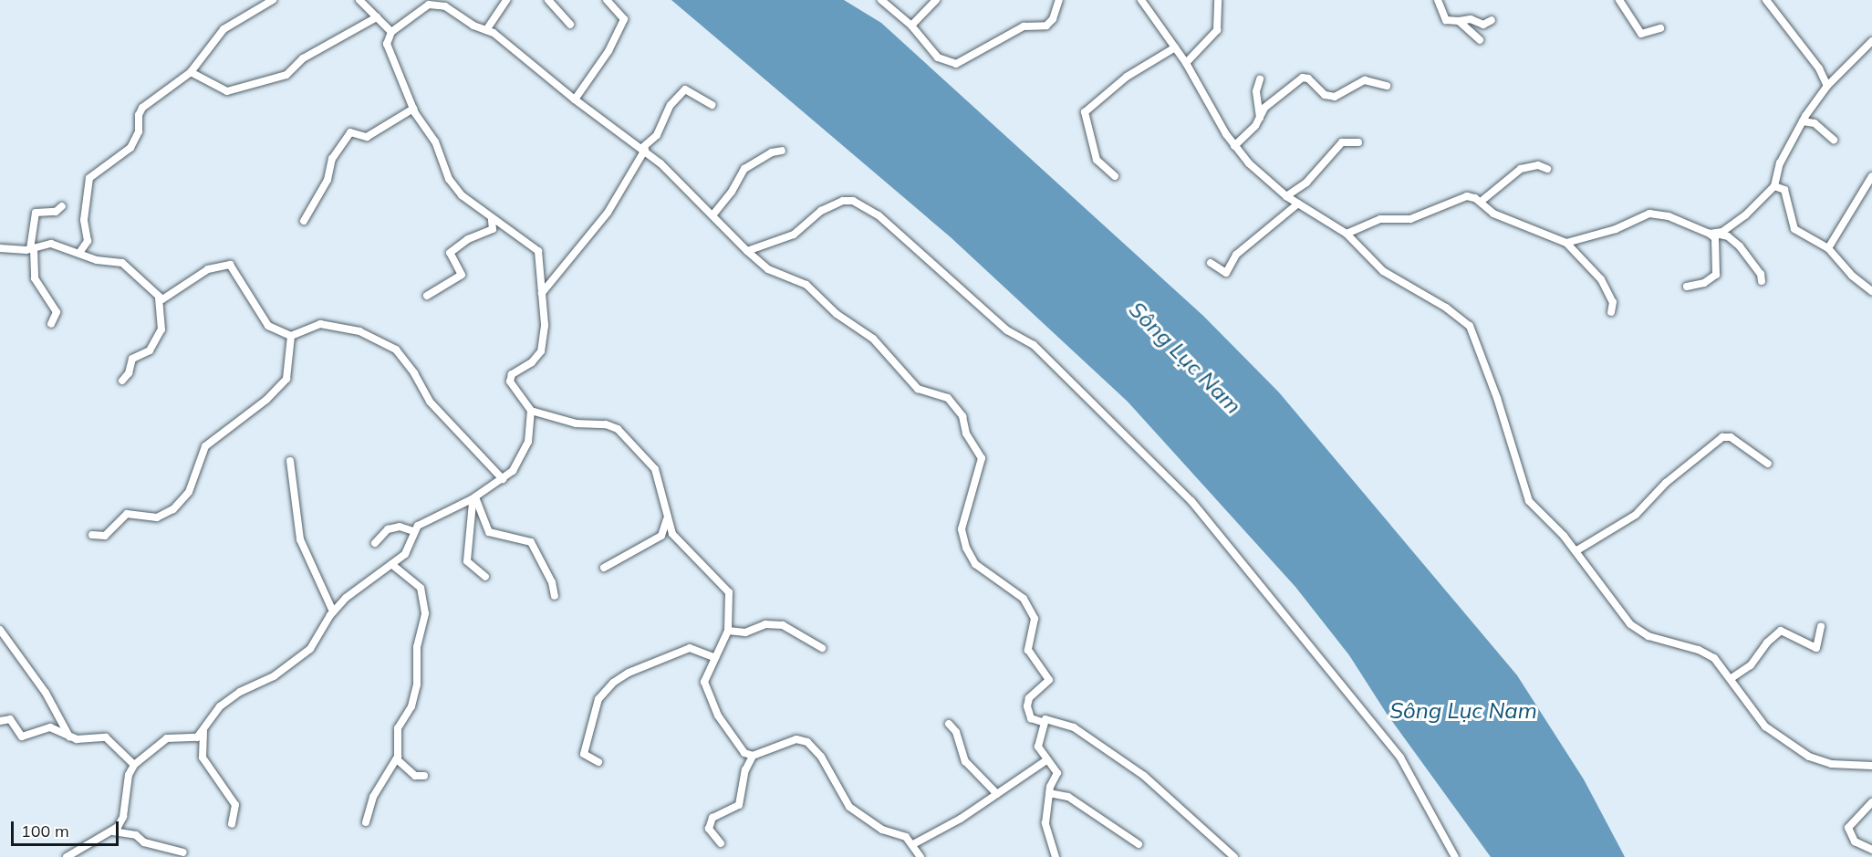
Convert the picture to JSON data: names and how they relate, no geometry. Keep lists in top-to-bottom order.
{
  "water": ["Sông Lục Nam"],
  "scale_bar": "100 m"
}
